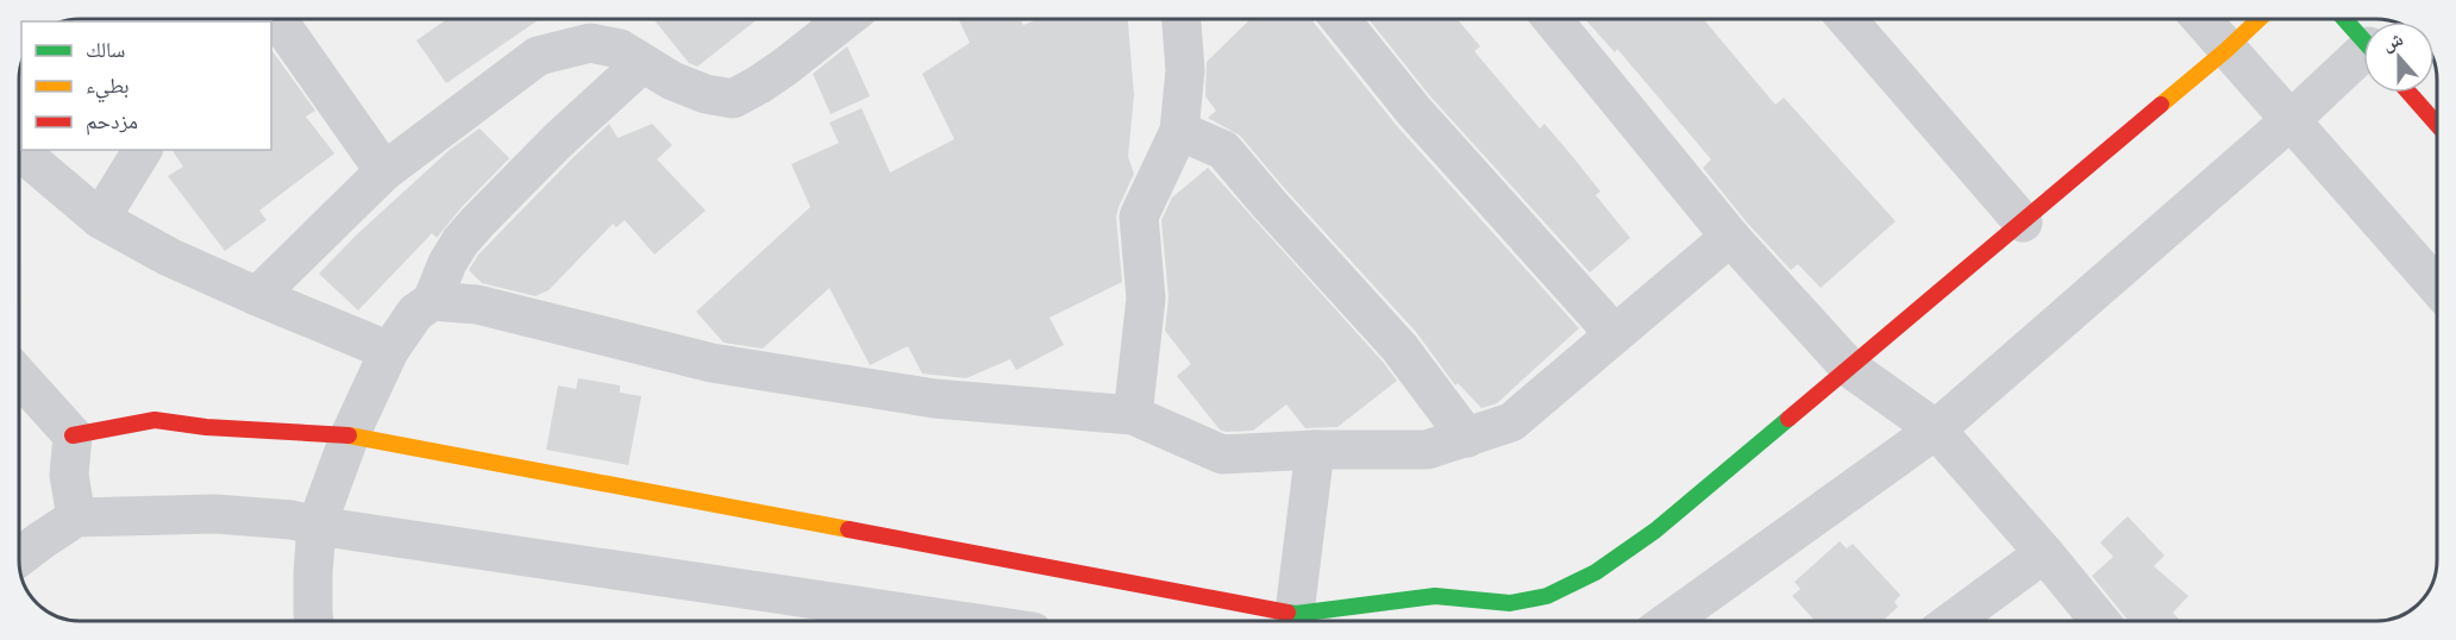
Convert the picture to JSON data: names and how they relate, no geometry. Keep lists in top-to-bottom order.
{
  "legend": ["سالك", "بطيء", "مزدحم"],
  "north": "top"
}
